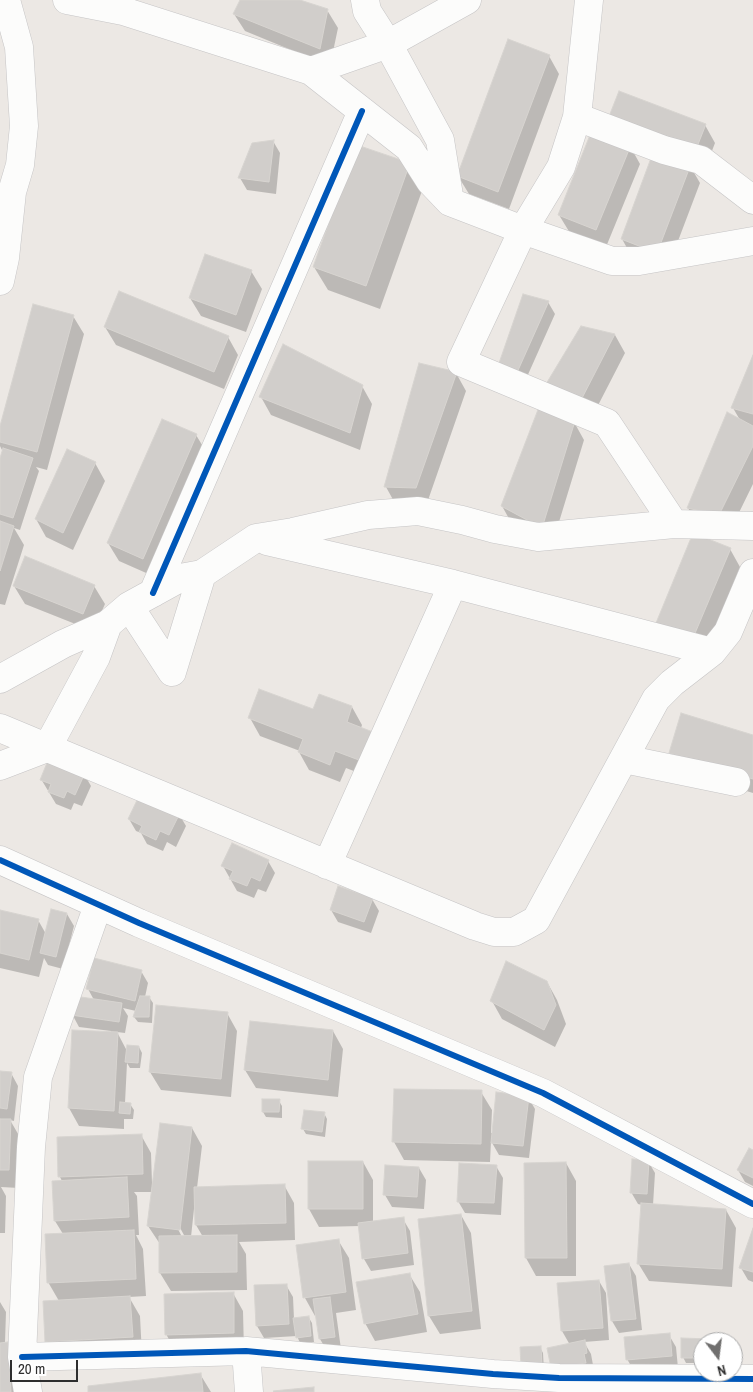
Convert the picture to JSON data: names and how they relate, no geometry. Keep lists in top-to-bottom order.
{
  "scale_bar": "20 m",
  "north": "bottom"
}
